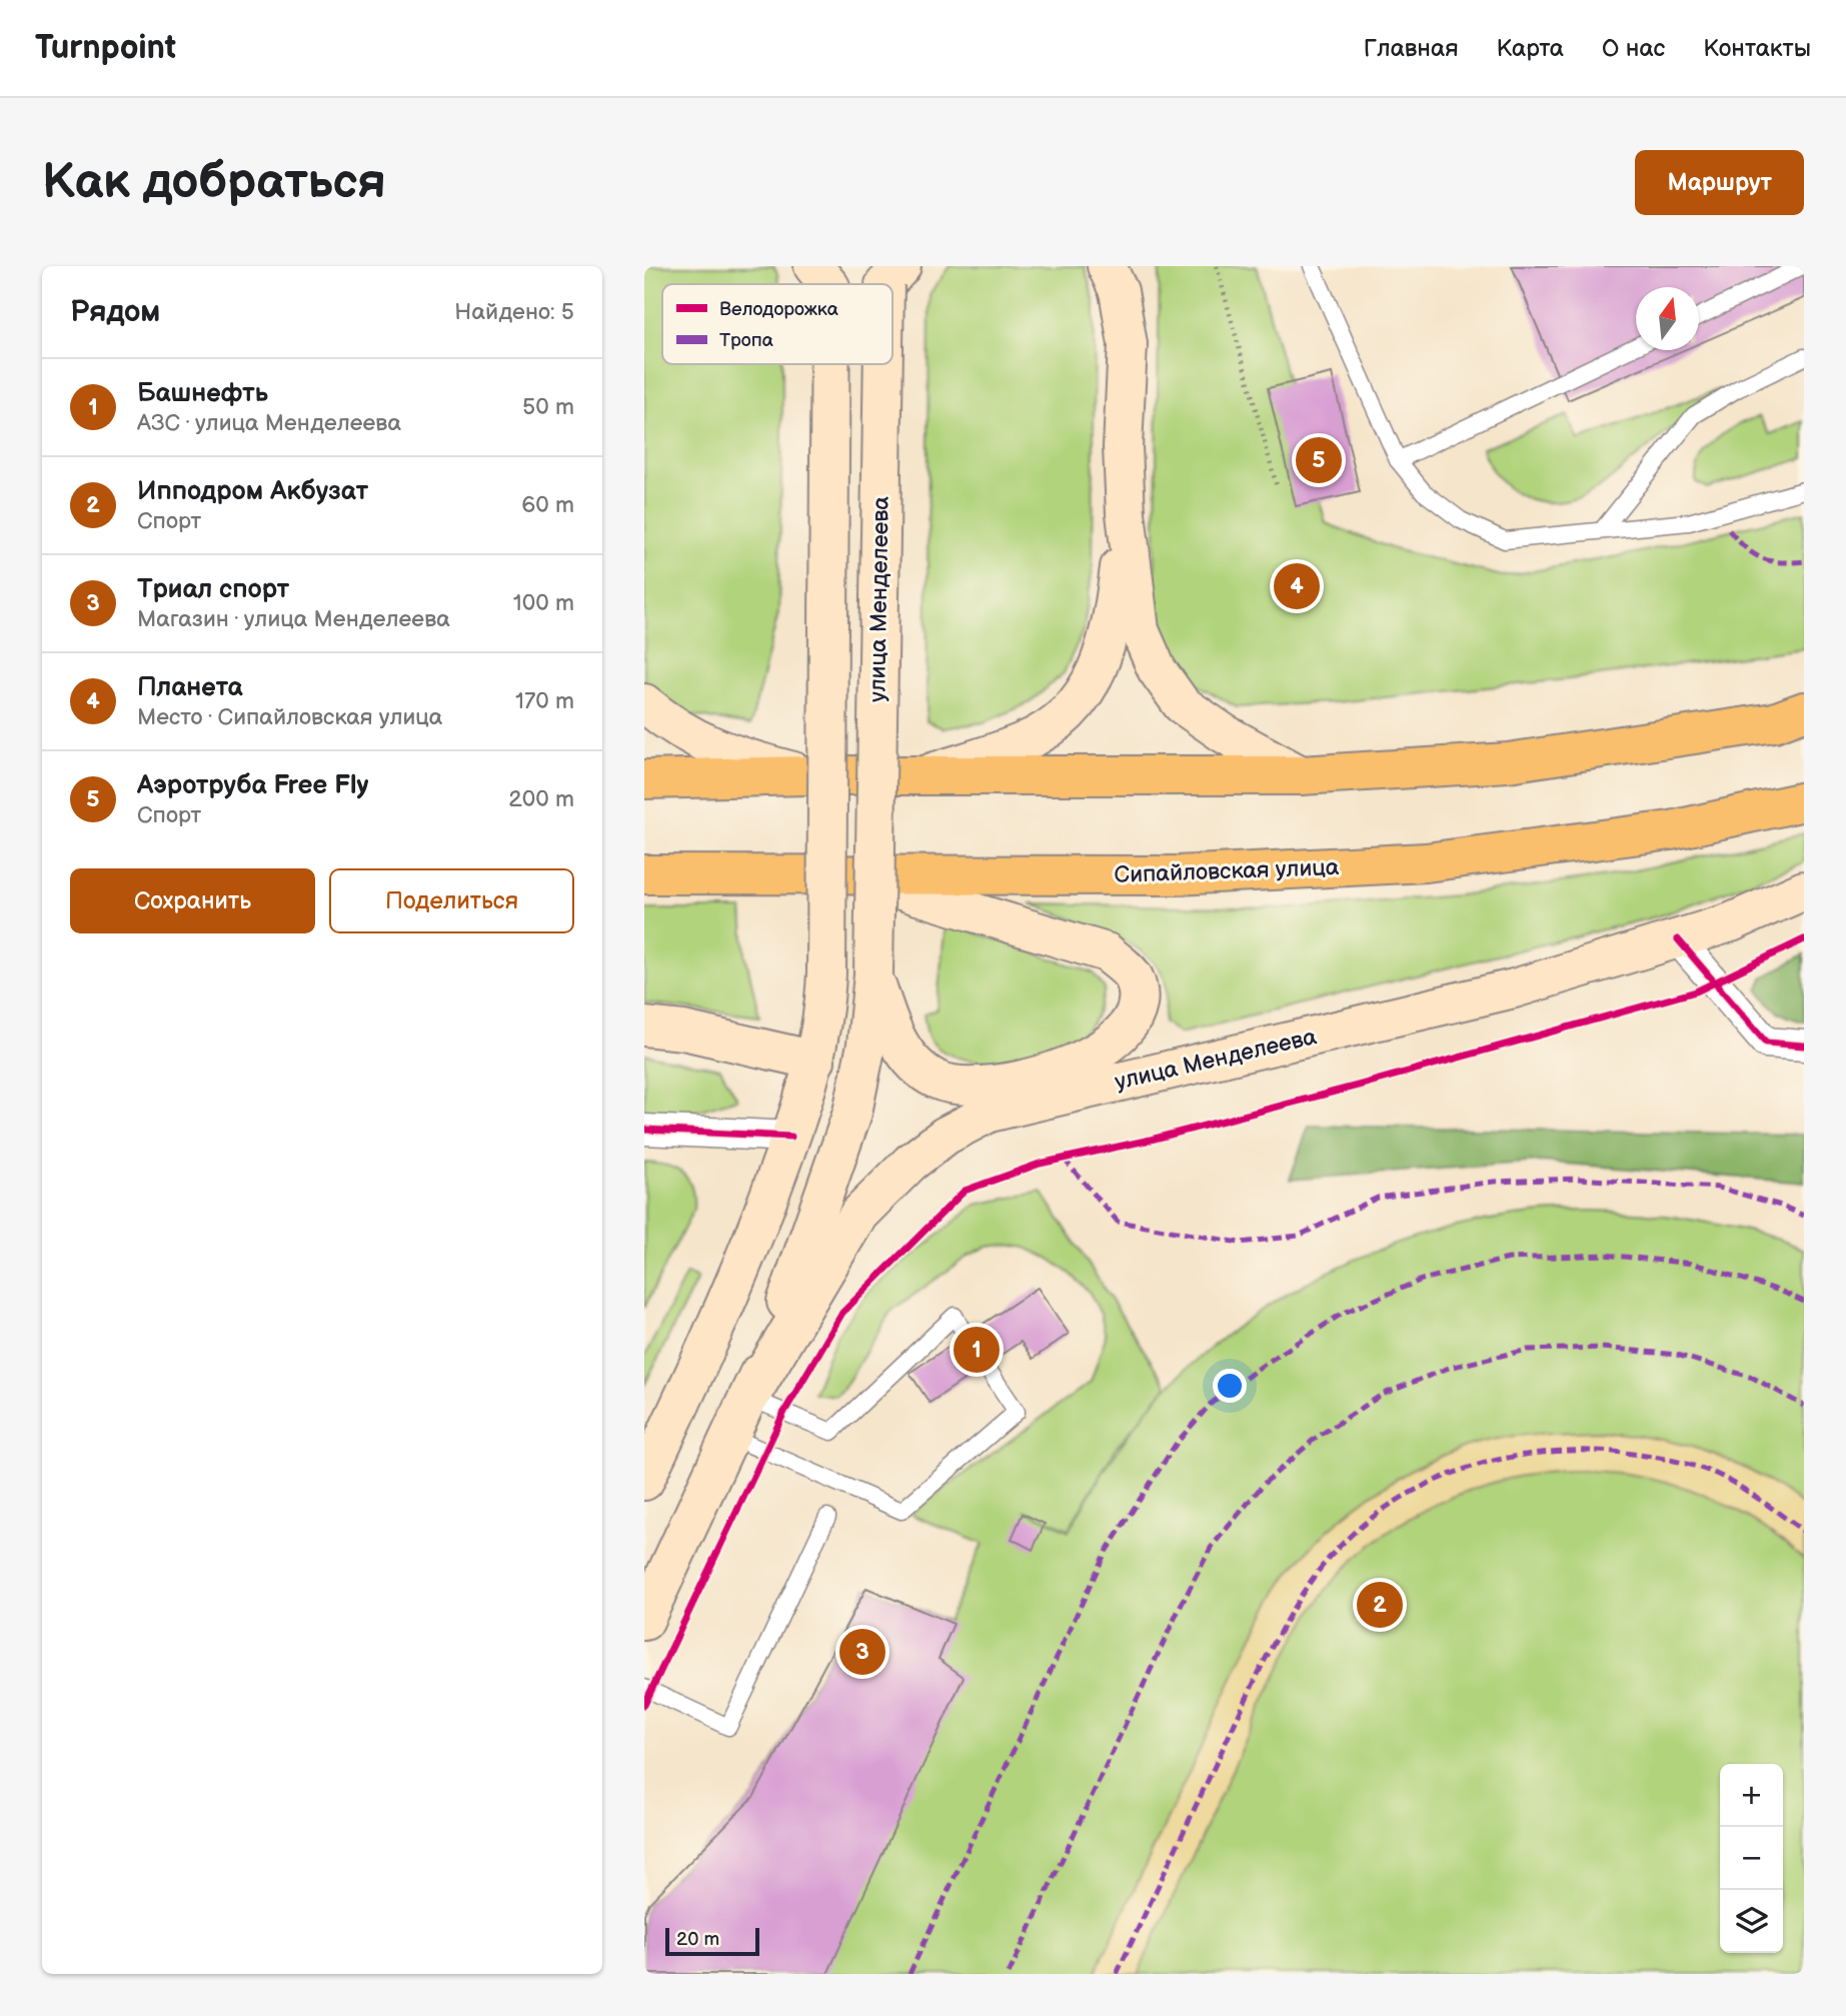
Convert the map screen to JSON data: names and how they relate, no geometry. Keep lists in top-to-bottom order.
{
  "streets": {
    "main road": ["улица Менделеева", "Сипайловская улица"]
  },
  "legend": ["Велодорожка", "Тропа"],
  "scale_bar": "20 m",
  "north": "top",
  "page": {
    "header": "Turnpoint",
    "nav": [
      "Главная",
      "Карта",
      "О нас",
      "Контакты"
    ],
    "buttons": [
      "Маршрут",
      ["Сохранить", "Поделиться"]
    ],
    "title": "Как добраться",
    "heading": ["Рядом", "Найдено: 5"],
    "list": [
      {
        "mark": "1",
        "name": "Башнефть",
        "note": "АЗС · улица Менделеева",
        "value": "50 m"
      },
      {
        "mark": "2",
        "name": "Ипподром Акбузат",
        "note": "Спорт",
        "value": "60 m"
      },
      {
        "mark": "3",
        "name": "Триал спорт",
        "note": "Магазин · улица Менделеева",
        "value": "100 m"
      },
      {
        "mark": "4",
        "name": "Планета",
        "note": "Место · Сипайловская улица",
        "value": "170 m"
      },
      {
        "mark": "5",
        "name": "Аэротруба Free Fly",
        "note": "Спорт",
        "value": "200 m"
      }
    ],
    "pins": [
      "5",
      "4",
      "1",
      "2",
      "3"
    ],
    "map_buttons": ["+", "−"],
    "scale": "20 m"
  }
}
